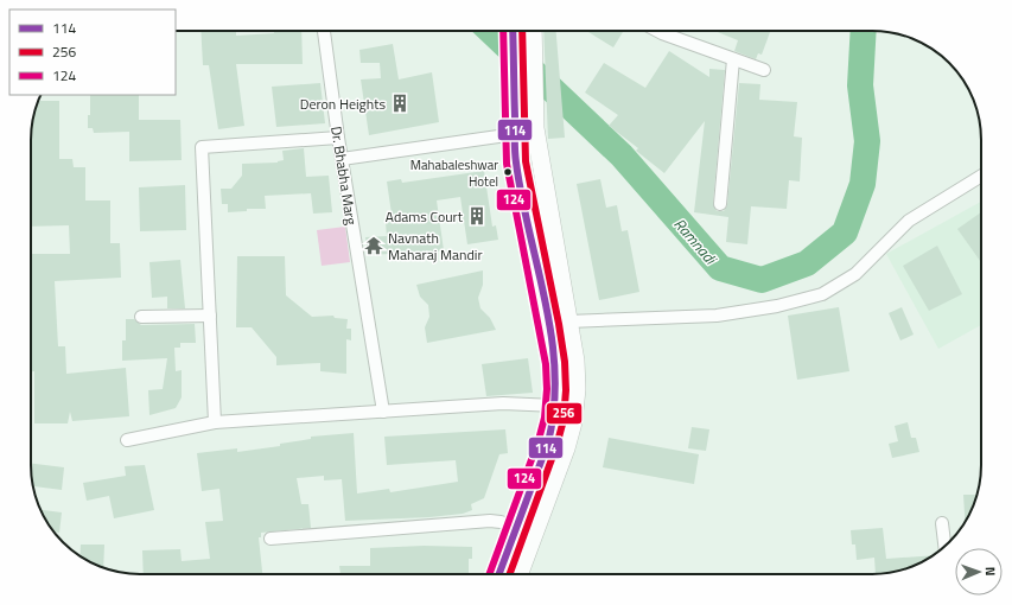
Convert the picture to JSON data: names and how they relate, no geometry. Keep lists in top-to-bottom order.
{
  "streets": {
    "street": ["Dr. Bhabha Marg"]
  },
  "water": ["Ramnadi"],
  "places": {
    "building": ["Deron Heights", "Adams Court"],
    "other": ["Mahabaleshwar Hotel"],
    "temple": ["Navnath Maharaj Mandir"]
  },
  "lines": ["transit line 114", "transit line 256", "transit line 124"],
  "legend": ["114", "256", "124"],
  "north": "right"
}
